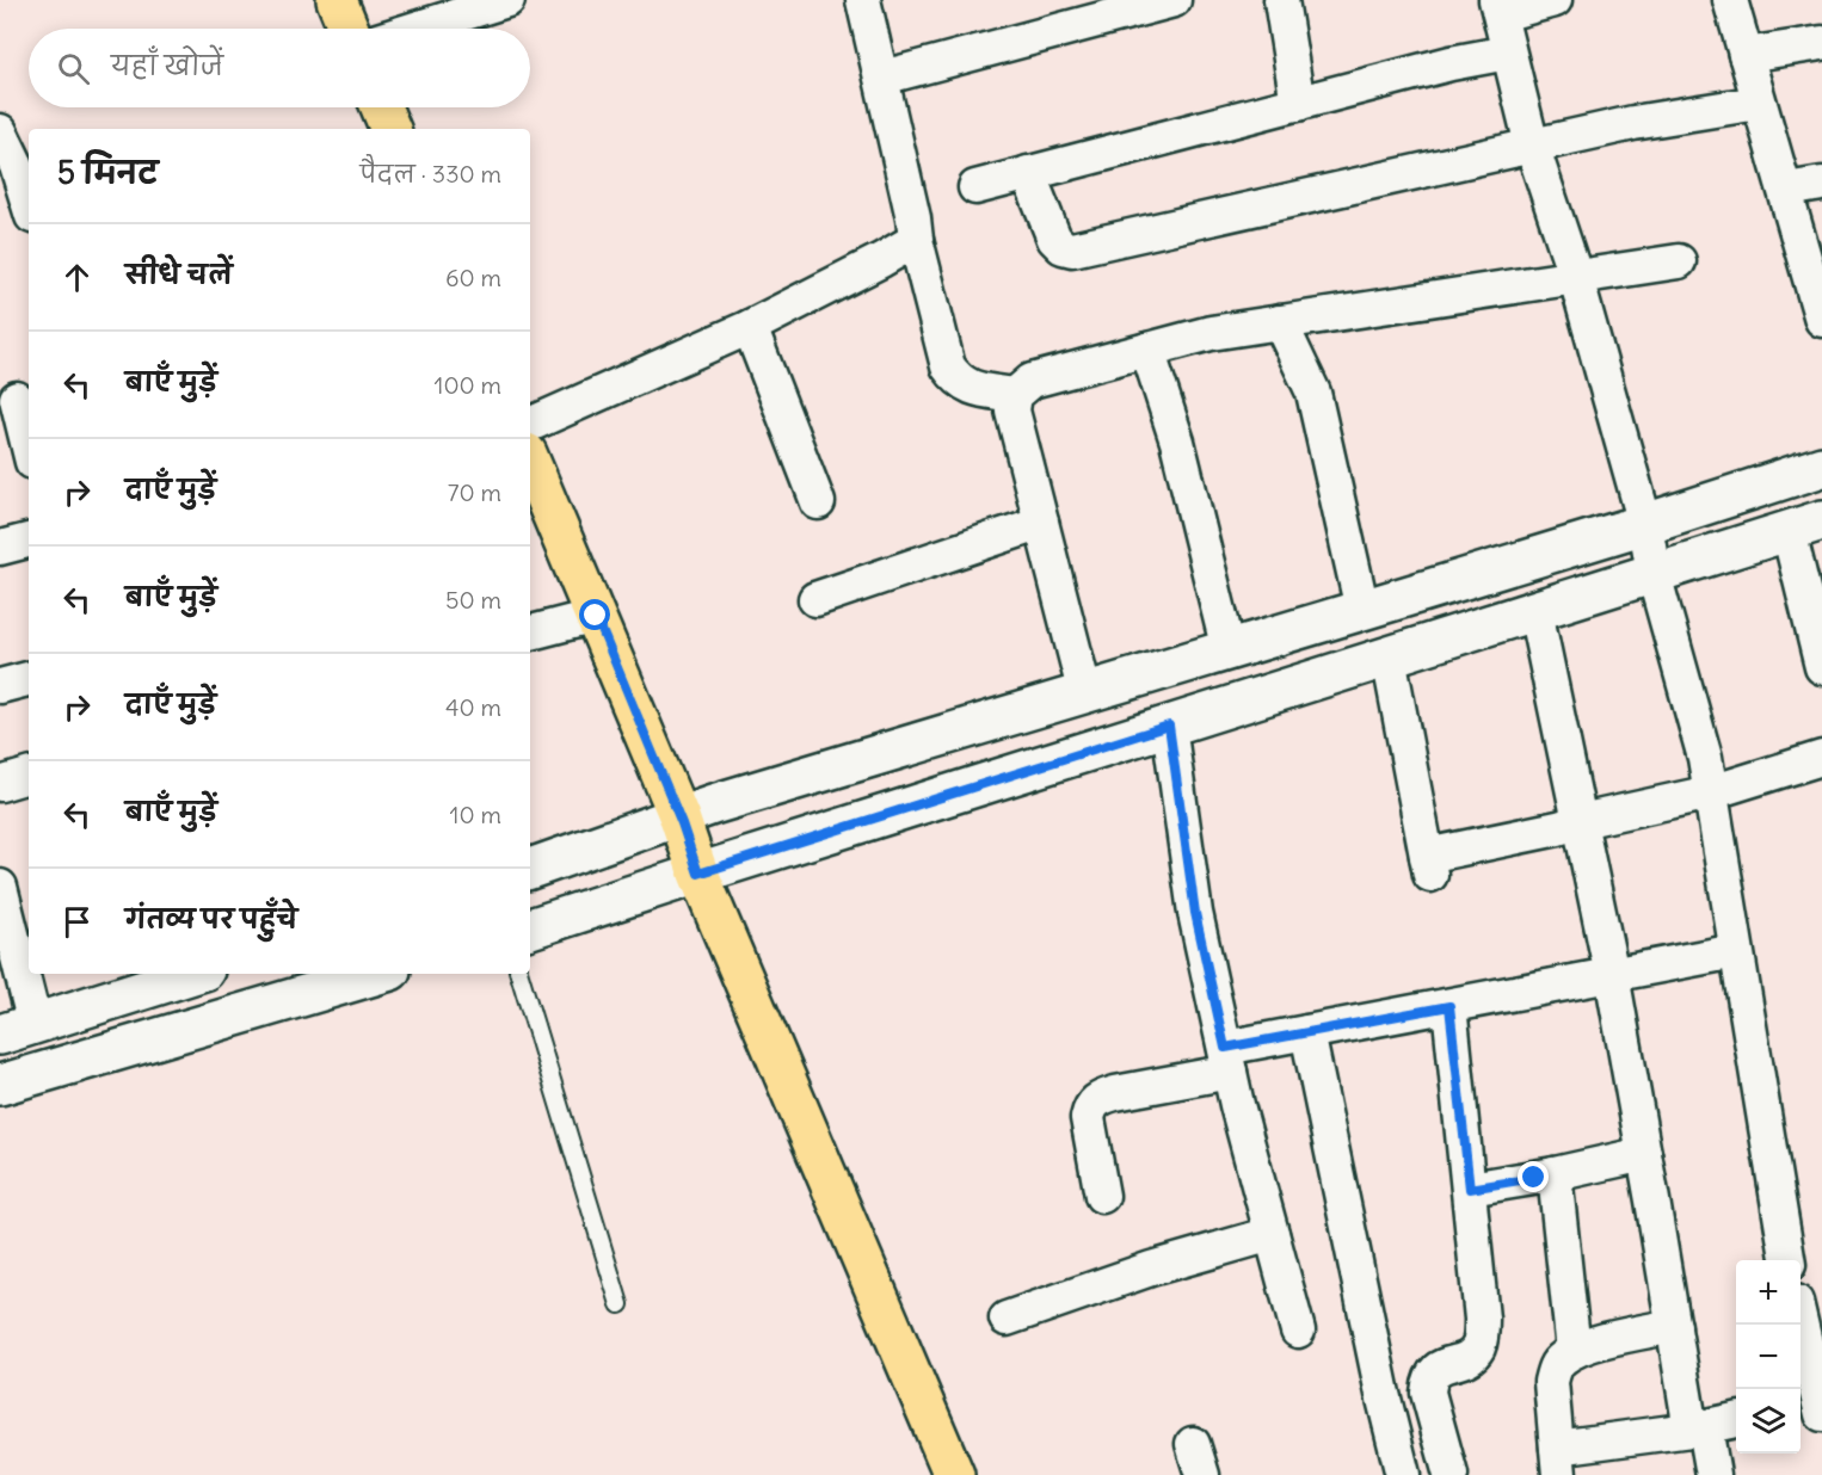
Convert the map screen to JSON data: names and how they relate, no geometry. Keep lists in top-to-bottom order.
{
  "page": {
    "search": "यहाँ खोजें",
    "heading": ["5 मिनट", "पैदल · 330 m"],
    "list": [
      ["सीधे चलें", "60 m"],
      ["बाएँ मुड़ें", "100 m"],
      ["दाएँ मुड़ें", "70 m"],
      ["बाएँ मुड़ें", "50 m"],
      ["दाएँ मुड़ें", "40 m"],
      ["बाएँ मुड़ें", "10 m"],
      "गंतव्य पर पहुँचे"
    ],
    "map_buttons": ["+", "−"]
  }
}
